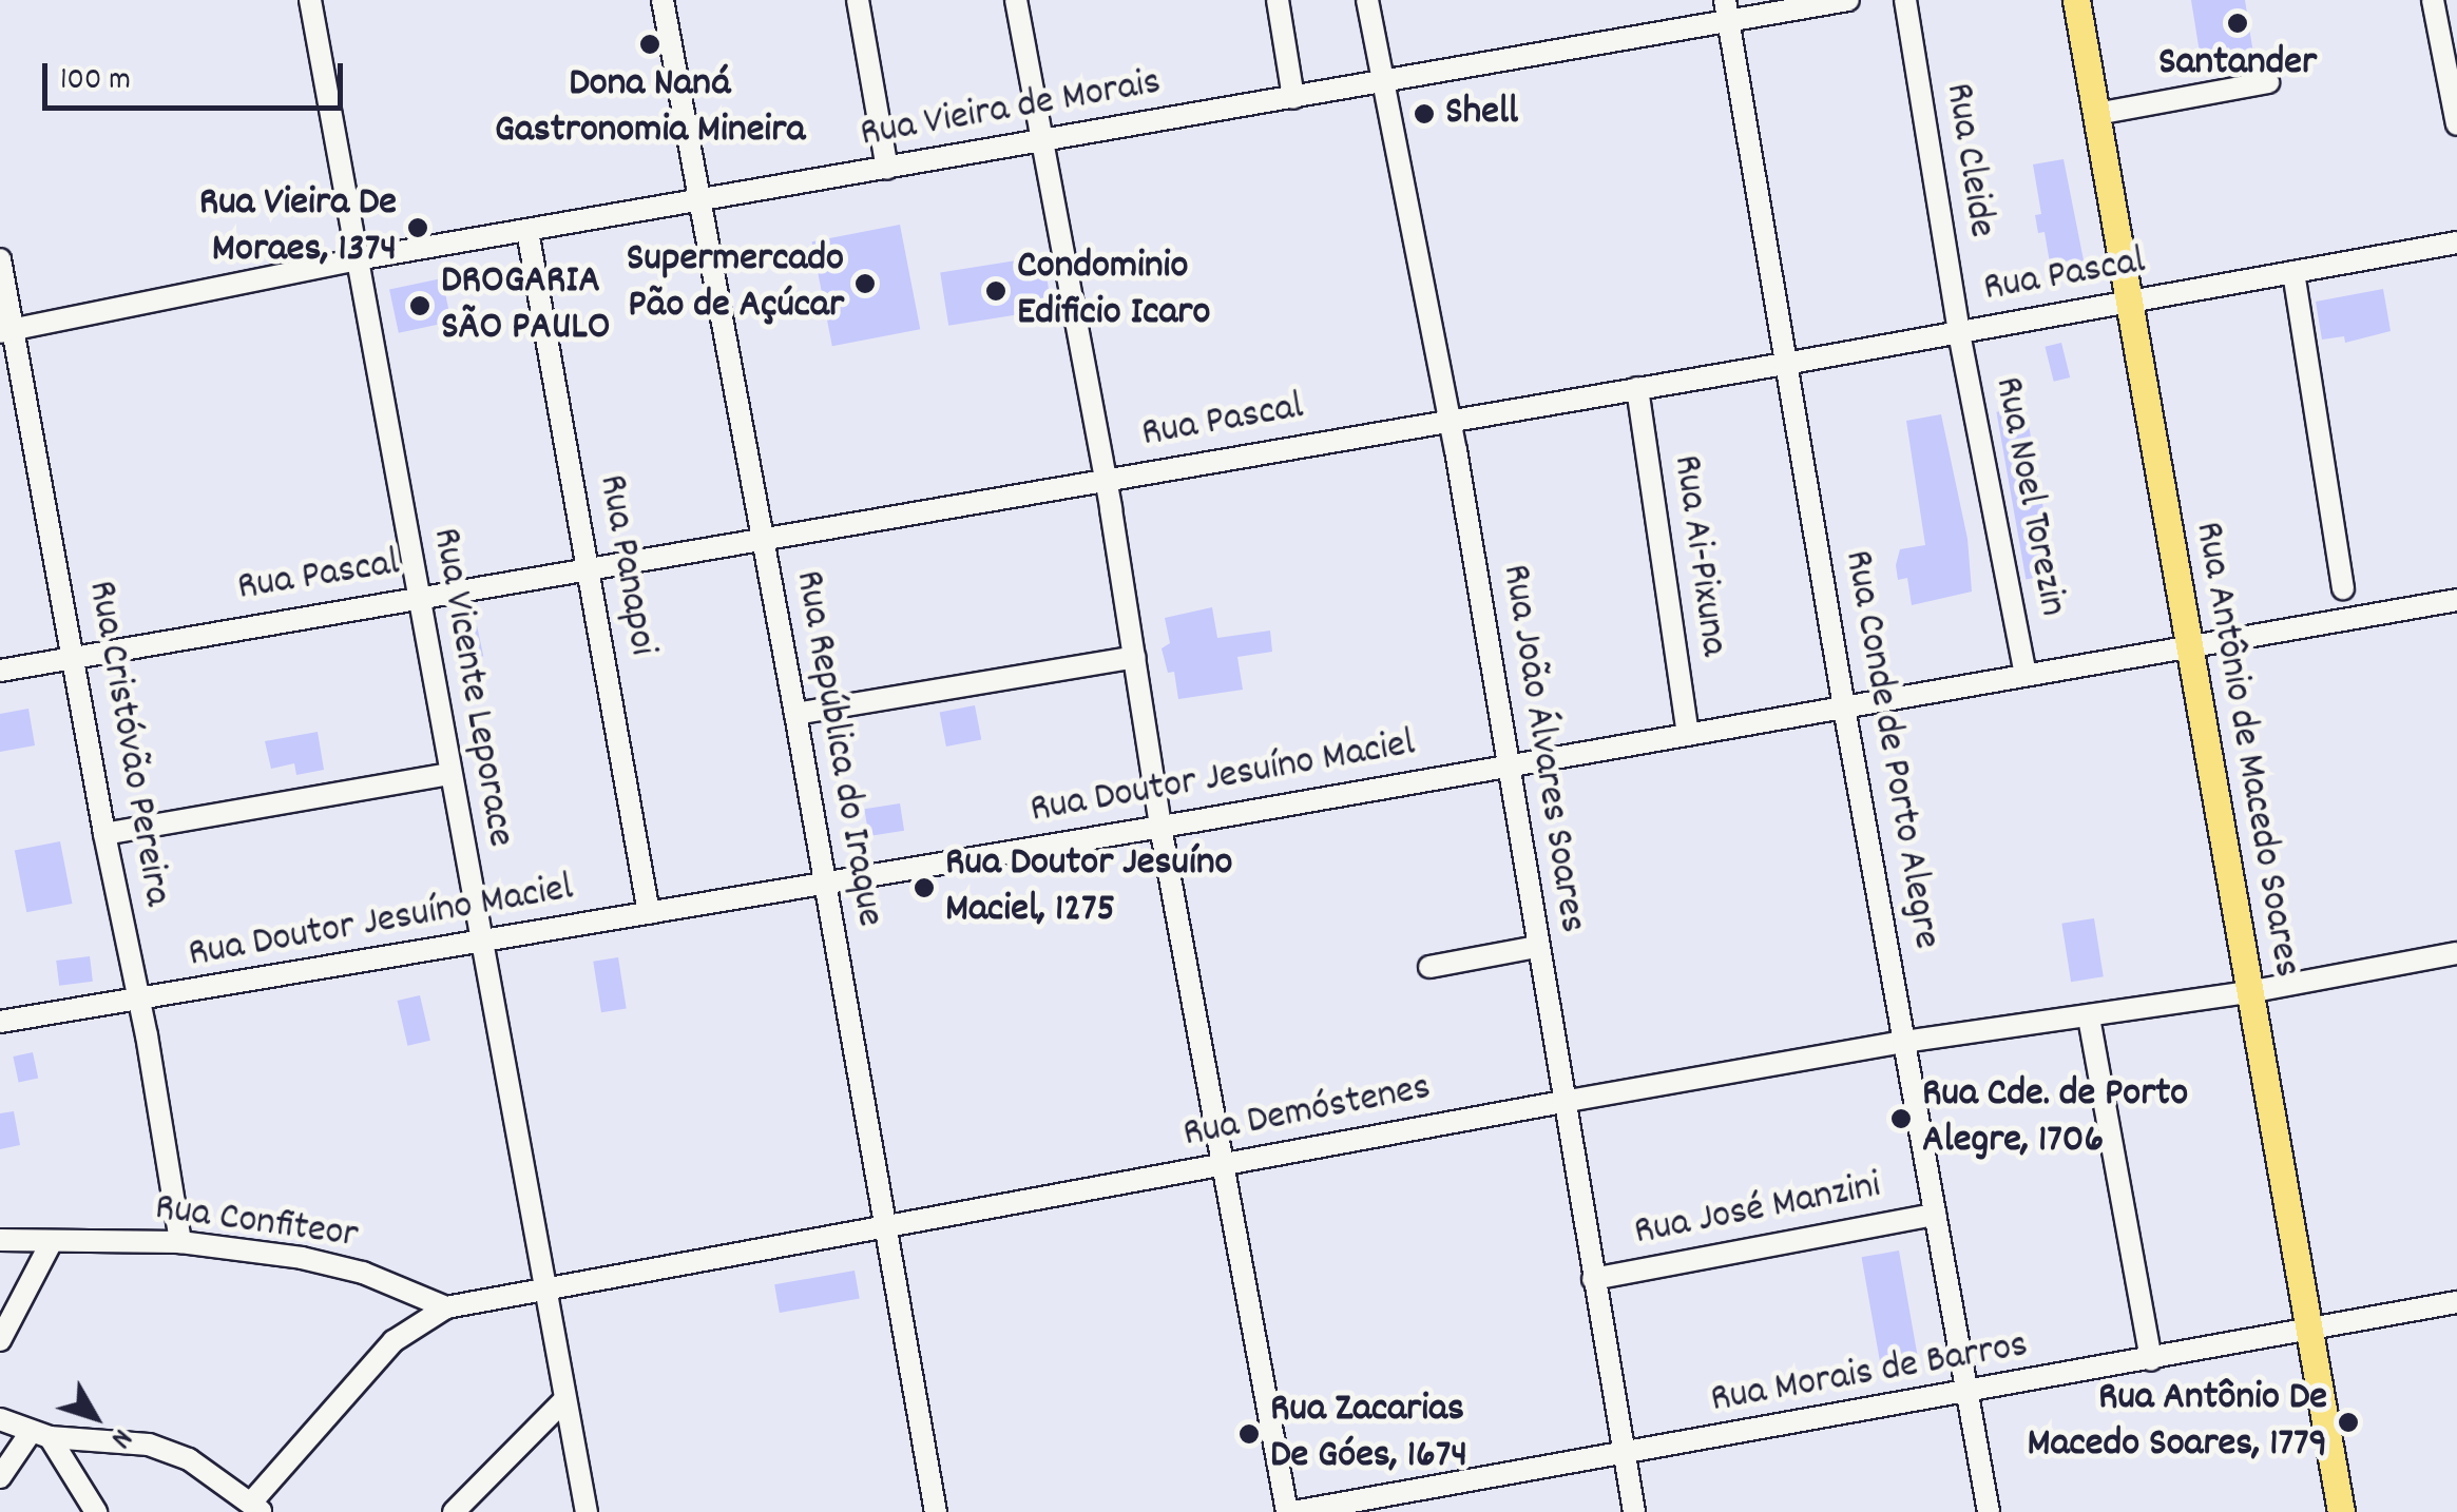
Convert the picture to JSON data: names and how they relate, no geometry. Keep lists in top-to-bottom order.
{
  "streets": {
    "main road": ["Rua Antônio de Macedo Soares"],
    "street": [
      "Rua Vieira de Morais",
      "Rua Cleide",
      "Rua Pascal",
      "Rua Noel Torezin",
      "Rua Ai-Pixuna",
      "Rua Panapoi",
      "Rua Vicente Leporace",
      "Rua Cristóvão Pereira",
      "Rua República do Iraque",
      "Rua João Álvares Soares",
      "Rua Conde de Porto Alegre",
      "Rua Doutor Jesuíno Maciel",
      "Rua Demóstenes",
      "Rua José Manzini",
      "Rua Confiteor",
      "Rua Morais de Barros"
    ]
  },
  "crossings": [
    ["Rua Vieira de Morais", "Rua Panapoi"],
    ["Rua Vieira de Morais", "Rua Vicente Leporace"],
    ["Rua Vieira de Morais", "Rua Cristóvão Pereira"],
    ["Rua Vieira de Morais", "Rua República do Iraque"],
    ["Rua Vieira de Morais", "Rua João Álvares Soares"],
    ["Rua Vieira de Morais", "Rua Conde de Porto Alegre"],
    ["Rua Cleide", "Rua Pascal"],
    ["Rua Cleide", "Rua Noel Torezin"],
    ["Rua Pascal", "Rua Noel Torezin"],
    ["Rua Pascal", "Rua Ai-Pixuna"],
    ["Rua Pascal", "Rua Panapoi"],
    ["Rua Pascal", "Rua Vicente Leporace"],
    ["Rua Pascal", "Rua Cristóvão Pereira"],
    ["Rua Pascal", "Rua República do Iraque"],
    ["Rua Pascal", "Rua João Álvares Soares"],
    ["Rua Pascal", "Rua Conde de Porto Alegre"],
    ["Rua Pascal", "Rua Antônio de Macedo Soares"],
    ["Rua Noel Torezin", "Rua Doutor Jesuíno Maciel"],
    ["Rua Ai-Pixuna", "Rua Doutor Jesuíno Maciel"],
    ["Rua Panapoi", "Rua Doutor Jesuíno Maciel"],
    ["Rua Vicente Leporace", "Rua Doutor Jesuíno Maciel"],
    ["Rua Vicente Leporace", "Rua Demóstenes"],
    ["Rua Cristóvão Pereira", "Rua Doutor Jesuíno Maciel"],
    ["Rua Cristóvão Pereira", "Rua Confiteor"],
    ["Rua República do Iraque", "Rua Doutor Jesuíno Maciel"],
    ["Rua República do Iraque", "Rua Demóstenes"],
    ["Rua João Álvares Soares", "Rua Doutor Jesuíno Maciel"],
    ["Rua João Álvares Soares", "Rua Demóstenes"],
    ["Rua João Álvares Soares", "Rua José Manzini"],
    ["Rua João Álvares Soares", "Rua Morais de Barros"],
    ["Rua Conde de Porto Alegre", "Rua Doutor Jesuíno Maciel"],
    ["Rua Conde de Porto Alegre", "Rua Demóstenes"],
    ["Rua Conde de Porto Alegre", "Rua José Manzini"],
    ["Rua Conde de Porto Alegre", "Rua Morais de Barros"],
    ["Rua Antônio de Macedo Soares", "Rua Doutor Jesuíno Maciel"],
    ["Rua Antônio de Macedo Soares", "Rua Demóstenes"],
    ["Rua Antônio de Macedo Soares", "Rua Morais de Barros"],
    ["Rua Demóstenes", "Rua Confiteor"]
  ],
  "places": [
    "Santander",
    "Dona Naná Gastronomia Mineira",
    "Shell",
    "Rua Vieira De Moraes, 1374",
    "Supermercado Pão de Açúcar",
    "Condominio Edificio Icaro",
    "DROGARIA SÃO PAULO",
    "Rua Doutor Jesuíno Maciel, 1275",
    "Rua Cde. de Porto Alegre, 1706",
    "Rua Antônio De Macedo Soares, 1779",
    "Rua Zacarias De Góes, 1674"
  ],
  "scale_bar": "100 m",
  "north": "bottom right"
}
